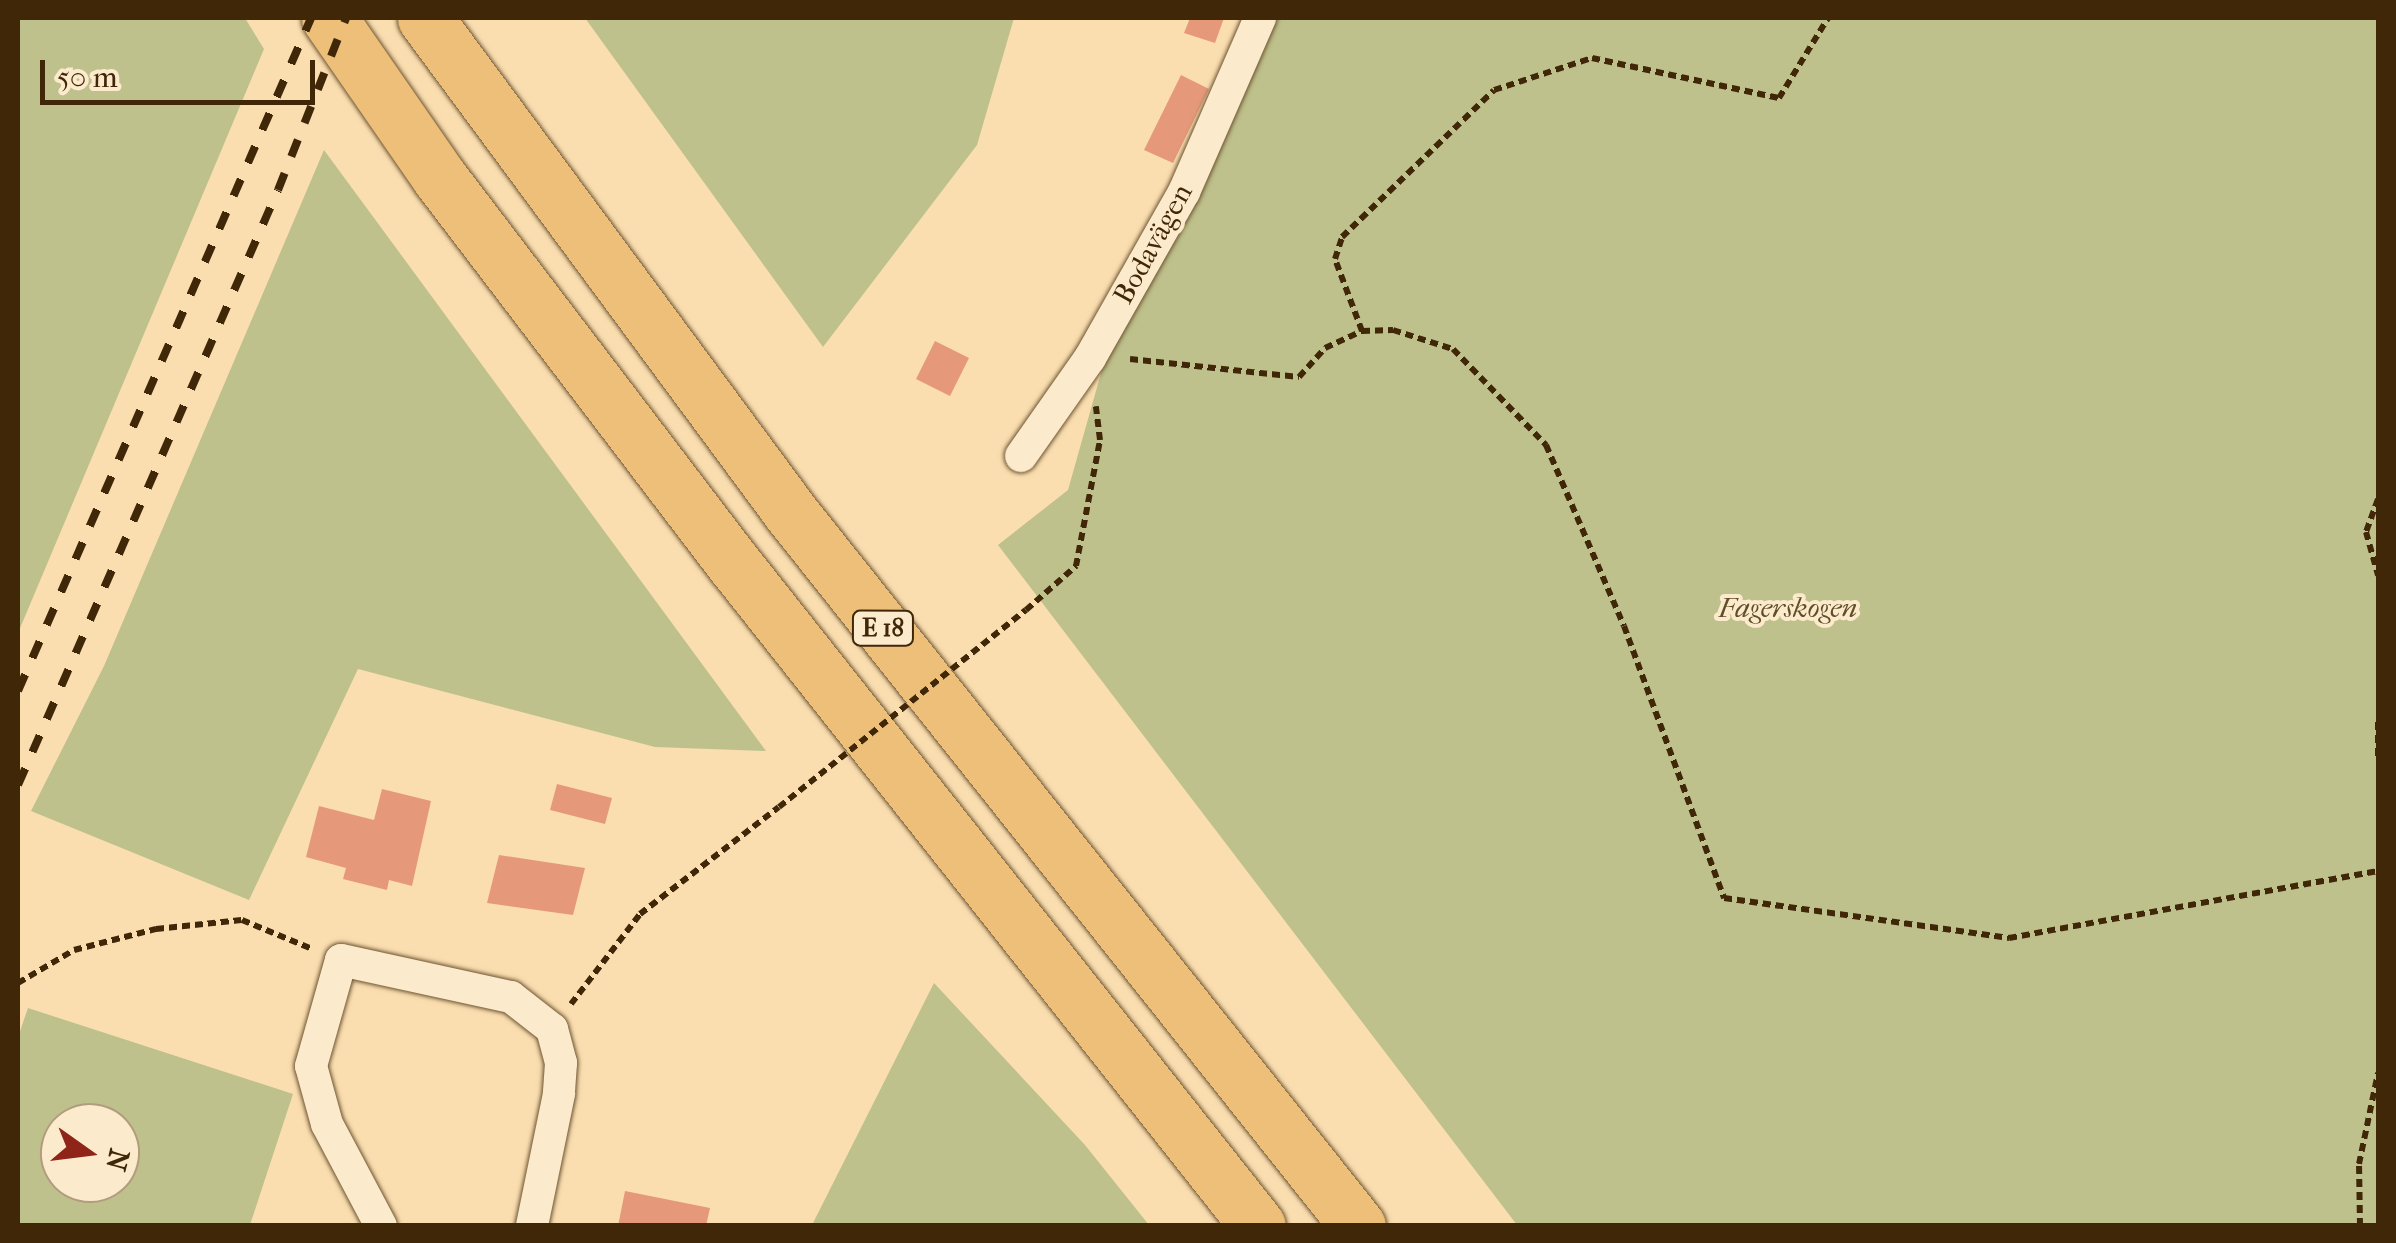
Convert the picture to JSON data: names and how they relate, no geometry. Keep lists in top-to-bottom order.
{
  "streets": {
    "highway": ["E 18"],
    "street": ["Bodavägen"]
  },
  "parks": ["Fagerskogen"],
  "scale_bar": "50 m",
  "north": "right"
}
